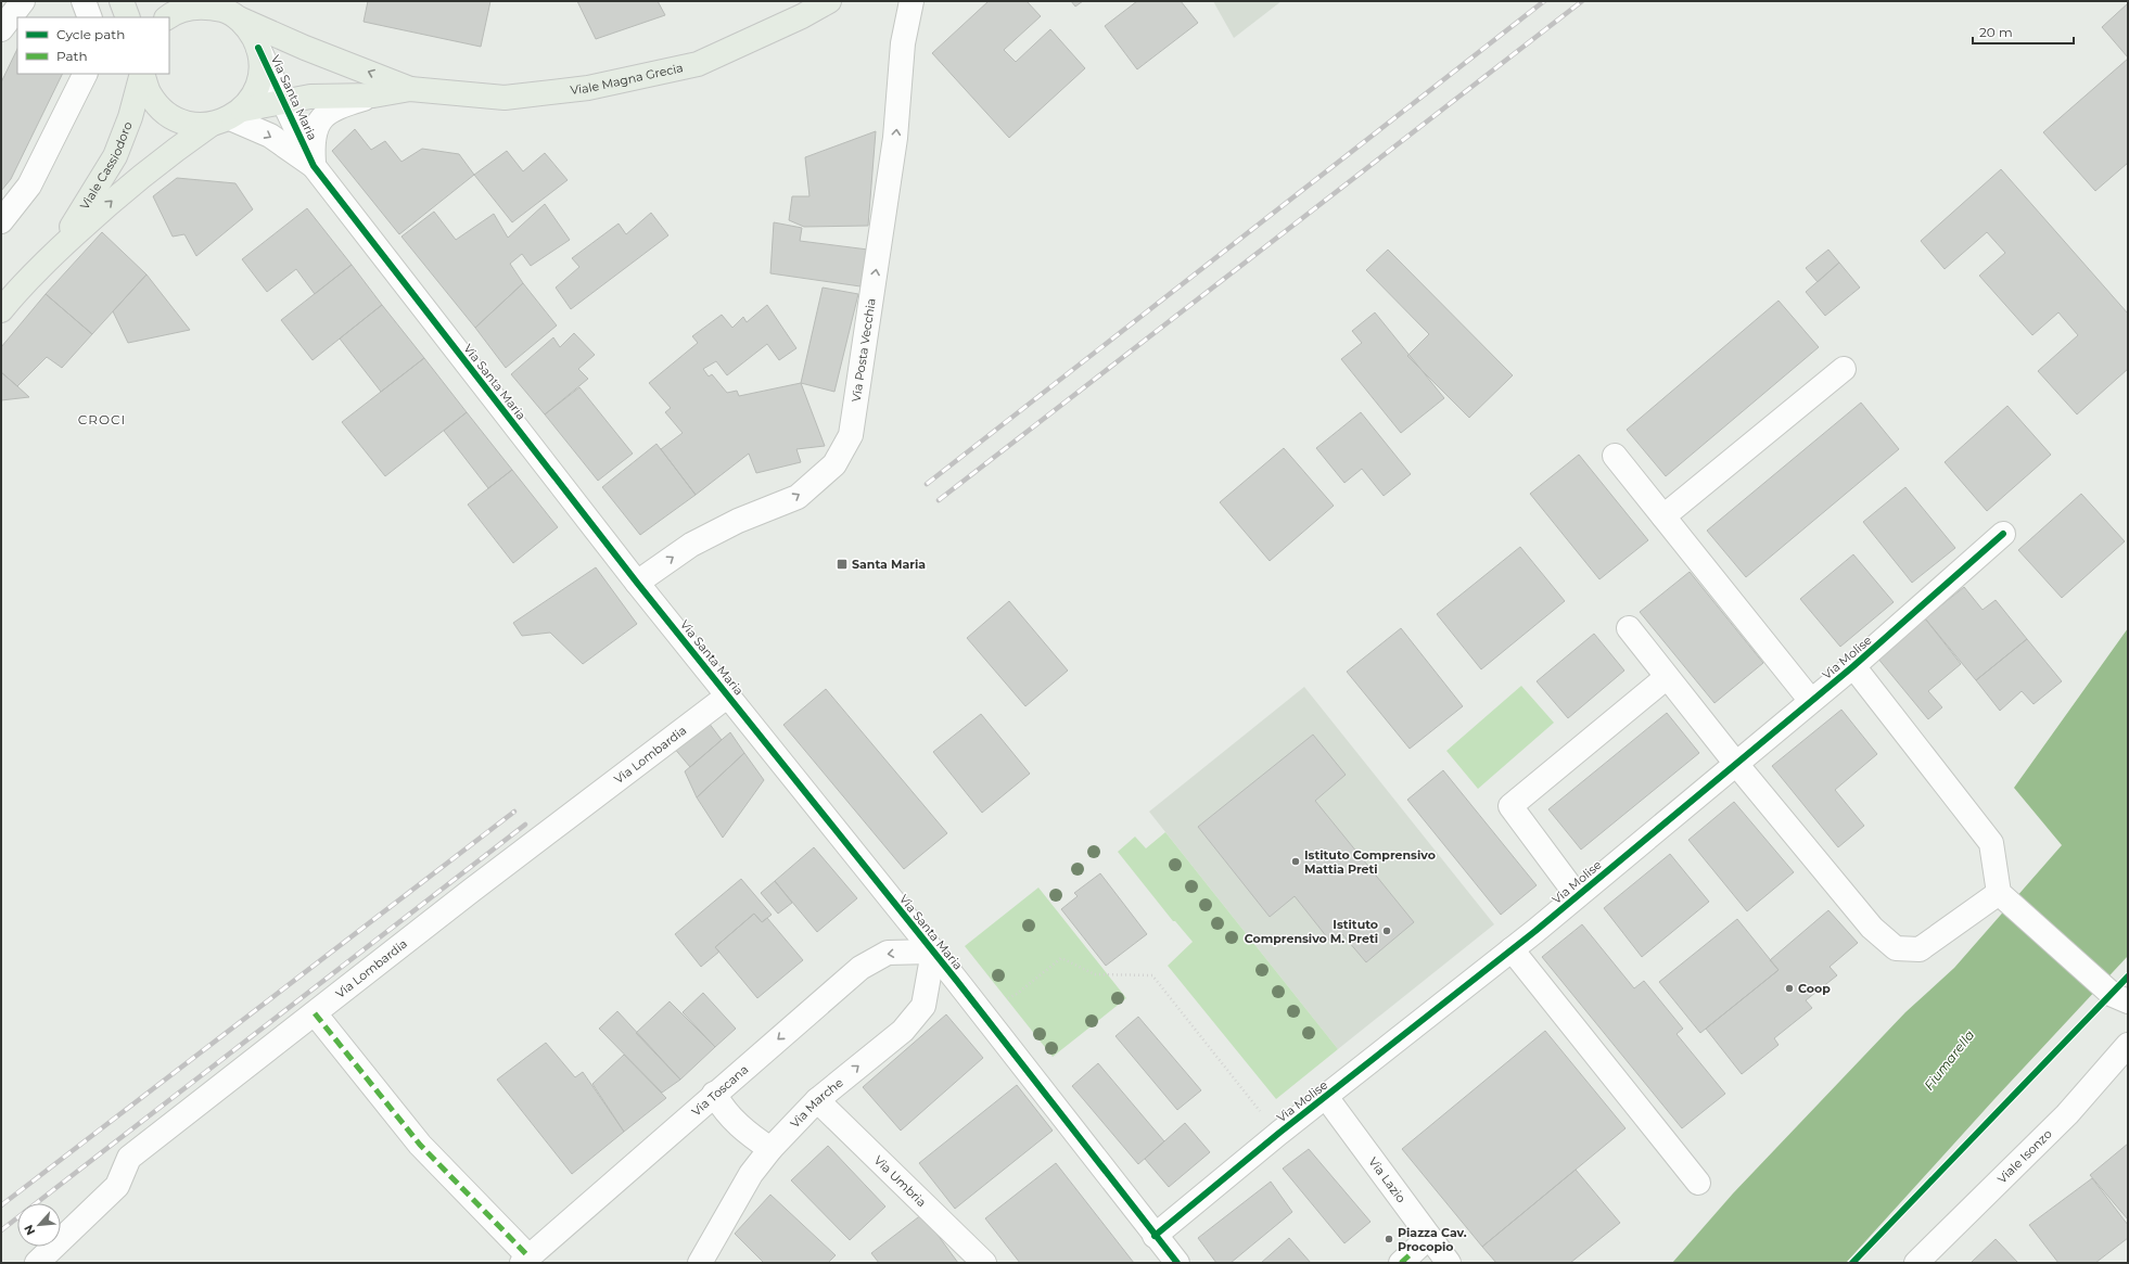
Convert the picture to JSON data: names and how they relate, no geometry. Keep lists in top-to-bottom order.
{
  "streets": {
    "main road": ["Viale Magna Grecia", "Viale Cassiodoro"],
    "street": [
      "Via Santa Maria",
      "Via Posta Vecchia",
      "Via Molise",
      "Via Lombardia",
      "Via Toscana",
      "Via Marche",
      "Viale Isonzo",
      "Via Lazio",
      "Via Umbria"
    ]
  },
  "crossings": [
    ["Viale Magna Grecia", "Via Santa Maria"],
    ["Viale Magna Grecia", "Viale Cassiodoro"],
    ["Via Santa Maria", "Viale Cassiodoro"],
    ["Via Santa Maria", "Via Posta Vecchia"],
    ["Via Santa Maria", "Via Molise"],
    ["Via Santa Maria", "Via Lombardia"],
    ["Via Santa Maria", "Via Toscana"],
    ["Via Santa Maria", "Via Marche"],
    ["Via Molise", "Via Lazio"],
    ["Via Toscana", "Via Marche"],
    ["Via Marche", "Via Umbria"]
  ],
  "one_way": [
    "Viale Cassiodoro",
    "Via Posta Vecchia",
    "Via Toscana",
    "Via Marche"
  ],
  "districts": ["CROCI"],
  "water": ["Fiumarella"],
  "places": {
    "transit": ["Santa Maria"],
    "other": [
      "Istituto Comprensivo Mattia Preti",
      "Istituto Comprensivo M. Preti",
      "Coop",
      "Piazza Cav. Procopio"
    ]
  },
  "legend": ["Cycle path", "Path"],
  "scale_bar": "20 m",
  "north": "bottom left"
}
